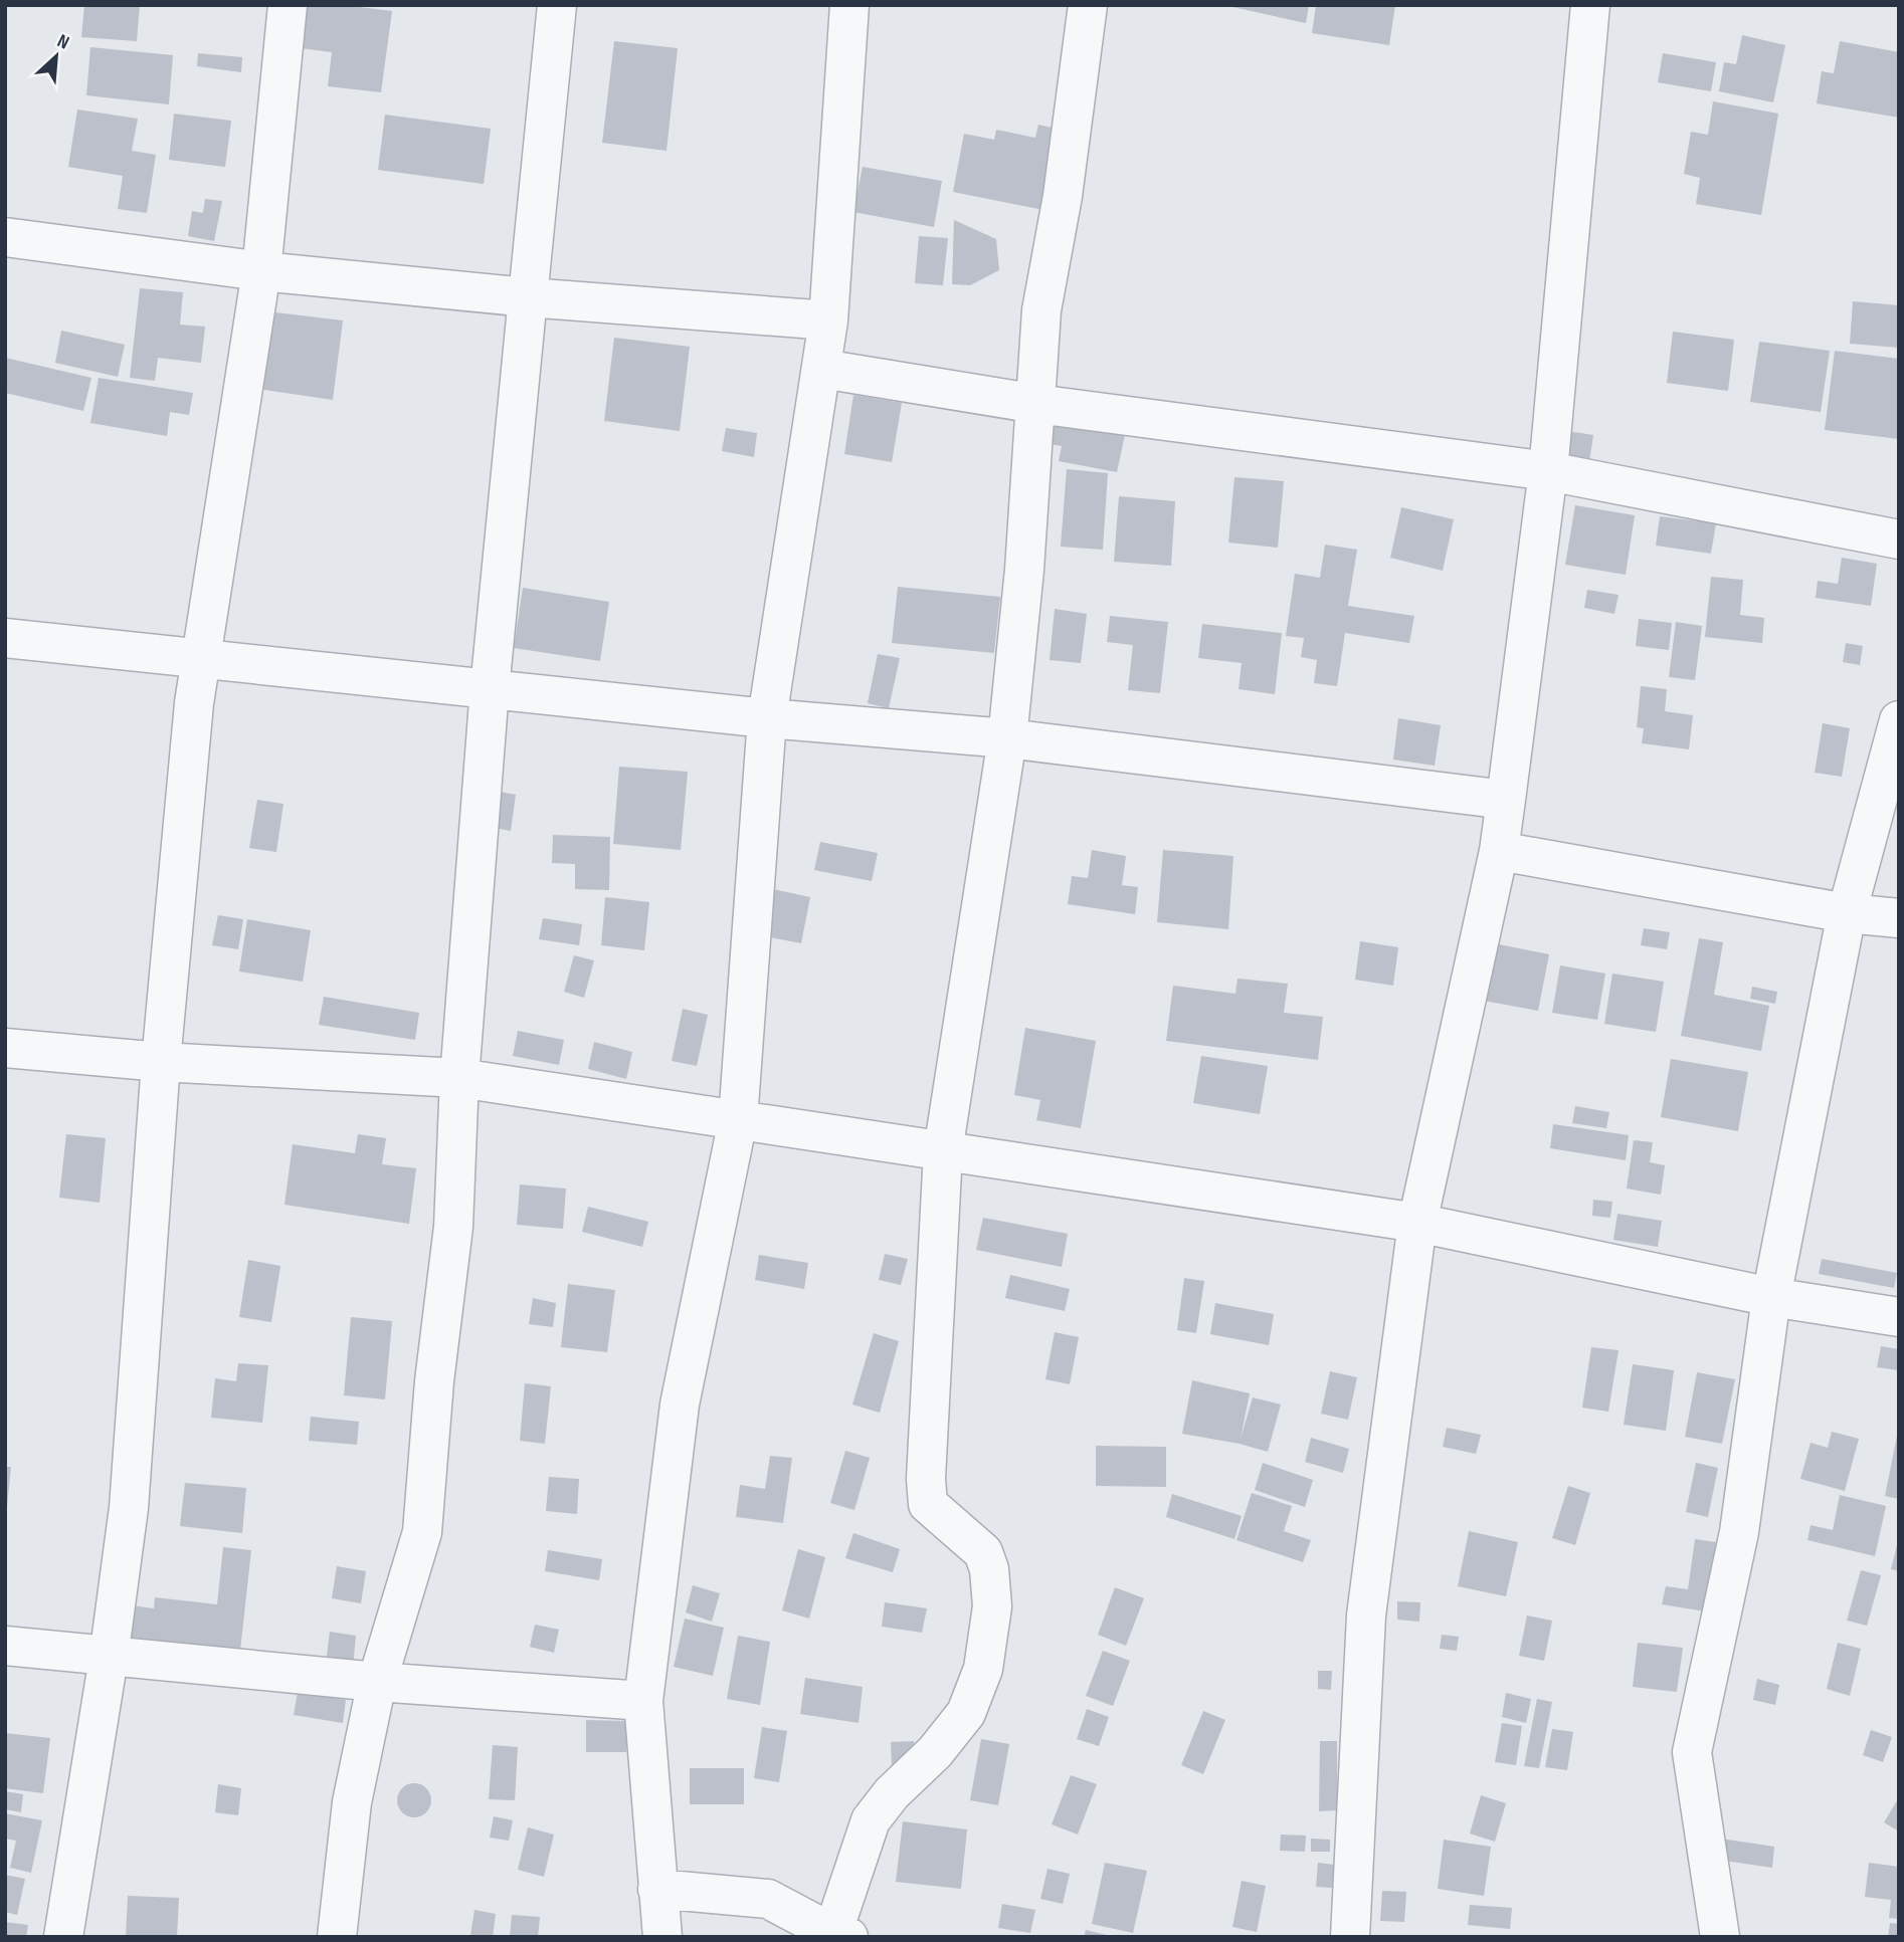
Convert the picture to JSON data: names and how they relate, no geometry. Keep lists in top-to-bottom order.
{
  "north": "top right"
}
